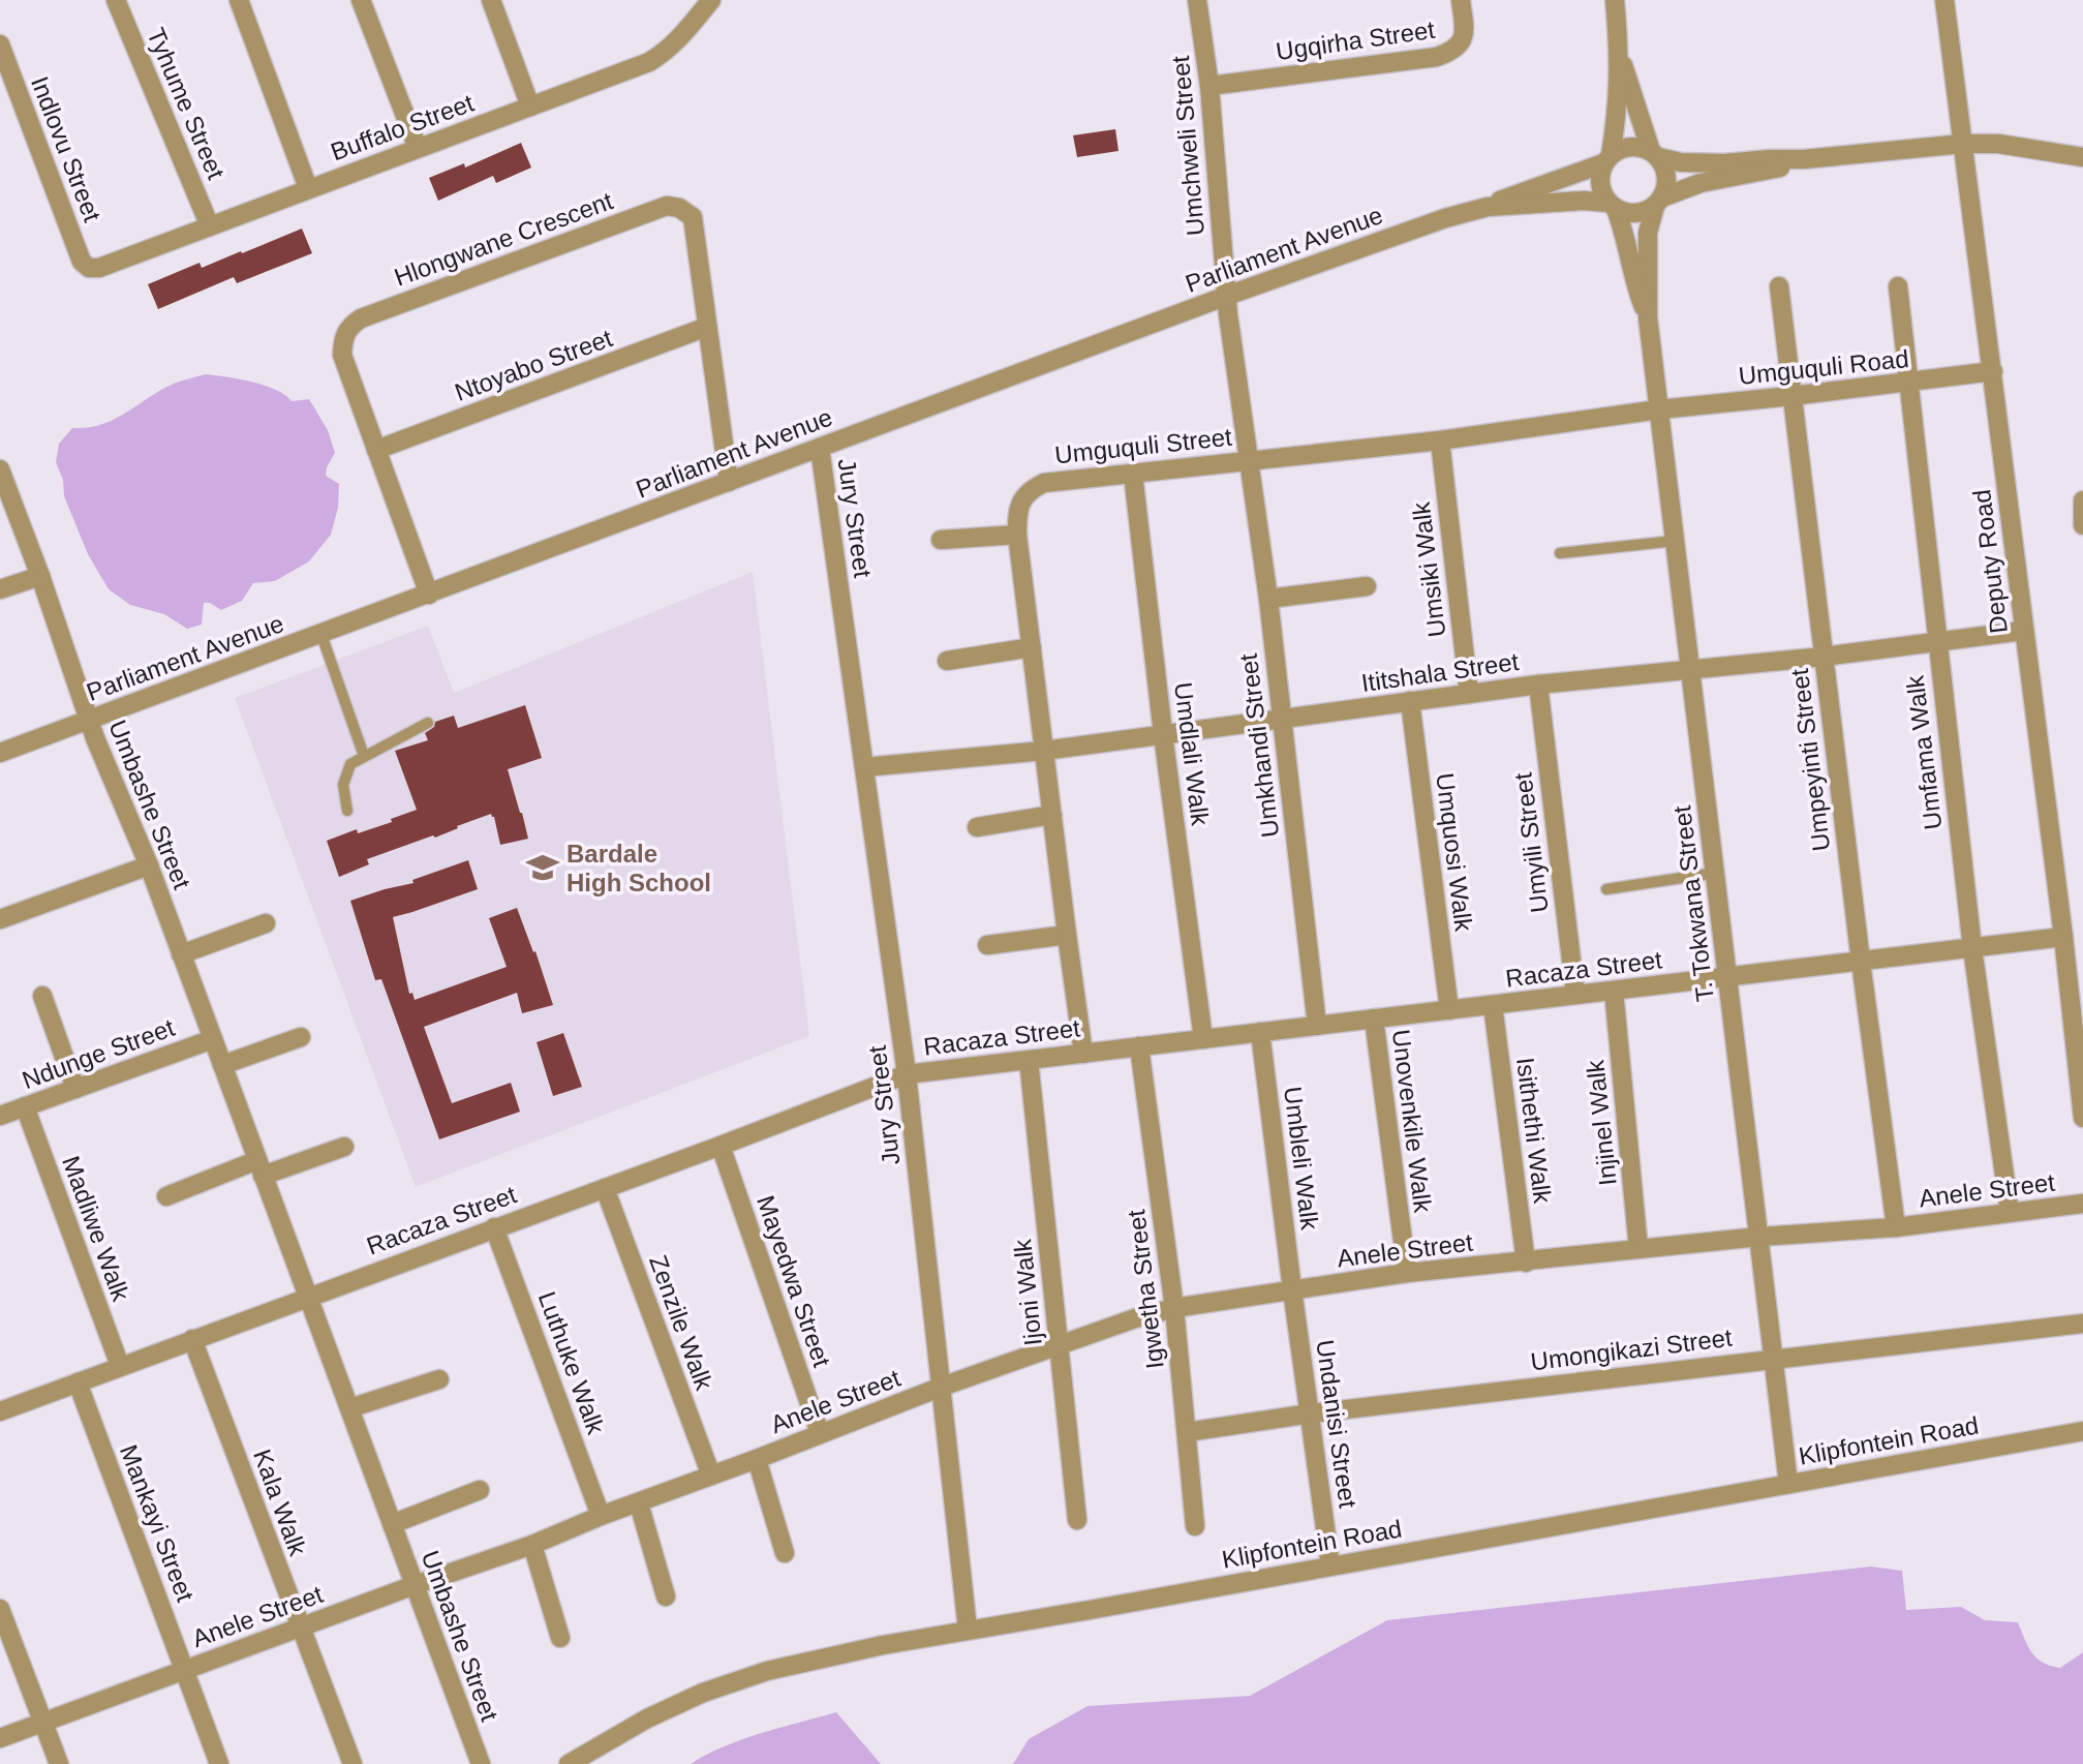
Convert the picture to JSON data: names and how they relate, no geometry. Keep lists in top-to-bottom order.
{
  "streets": {
    "street": [
      "Ugqirha Street",
      "Tyhume Street",
      "Buffalo Street",
      "Umchweli Street",
      "Indlovu Street",
      "Hlongwane Crescent",
      "Parliament Avenue",
      "Ntoyabo Street",
      "Umguquli Road",
      "Umguquli Street",
      "Jury Street",
      "Deputy Road",
      "Umsiki Walk",
      "Ititshala Street",
      "Umkhandi Street",
      "Umfama Walk",
      "Umdlali Walk",
      "Umpeyinti Street",
      "Umbashe Street",
      "Umyili Street",
      "Umquosi Walk",
      "T. Tokwana Street",
      "Racaza Street",
      "Ndunge Street",
      "Unovenkile Walk",
      "Injinel Walk",
      "Isithethi Walk",
      "Umbleli Walk",
      "Anele Street",
      "Madliwe Walk",
      "Mayedwa Street",
      "Igwetha Street",
      "Ijoni Walk",
      "Zenzile Walk",
      "Umongikazi Street",
      "Luthuke Walk",
      "Undanisi Street",
      "Klipfontein Road",
      "Kala Walk",
      "Mankayi Street"
    ]
  },
  "crossings": [
    ["Ugqirha Street", "Umchweli Street"],
    ["Tyhume Street", "Buffalo Street"],
    ["Buffalo Street", "Indlovu Street"],
    ["Umchweli Street", "Parliament Avenue"],
    ["Umchweli Street", "Umguquli Street"],
    ["Umchweli Street", "Umkhandi Street"],
    ["Hlongwane Crescent", "Parliament Avenue"],
    ["Hlongwane Crescent", "Ntoyabo Street"],
    ["Parliament Avenue", "Jury Street"],
    ["Parliament Avenue", "Umbashe Street"],
    ["Parliament Avenue", "T. Tokwana Street"],
    ["Umguquli Road", "Umguquli Street"],
    ["Umguquli Road", "Deputy Road"],
    ["Umguquli Road", "Umfama Walk"],
    ["Umguquli Road", "Umpeyinti Street"],
    ["Umguquli Road", "T. Tokwana Street"],
    ["Umguquli Street", "Umsiki Walk"],
    ["Umguquli Street", "Ititshala Street"],
    ["Umguquli Street", "Umkhandi Street"],
    ["Umguquli Street", "Umdlali Walk"],
    ["Umguquli Street", "T. Tokwana Street"],
    ["Umguquli Street", "Racaza Street"],
    ["Jury Street", "Ititshala Street"],
    ["Jury Street", "Racaza Street"],
    ["Jury Street", "Anele Street"],
    ["Jury Street", "Klipfontein Road"],
    ["Deputy Road", "Ititshala Street"],
    ["Deputy Road", "Racaza Street"],
    ["Umsiki Walk", "Ititshala Street"],
    ["Ititshala Street", "Umkhandi Street"],
    ["Ititshala Street", "Umfama Walk"],
    ["Ititshala Street", "Umdlali Walk"],
    ["Ititshala Street", "Umpeyinti Street"],
    ["Ititshala Street", "Umyili Street"],
    ["Ititshala Street", "Umquosi Walk"],
    ["Ititshala Street", "T. Tokwana Street"],
    ["Umkhandi Street", "Racaza Street"],
    ["Umfama Walk", "Racaza Street"],
    ["Umfama Walk", "Anele Street"],
    ["Umdlali Walk", "Racaza Street"],
    ["Umpeyinti Street", "Racaza Street"],
    ["Umpeyinti Street", "Anele Street"],
    ["Umbashe Street", "Racaza Street"],
    ["Umbashe Street", "Ndunge Street"],
    ["Umbashe Street", "Anele Street"],
    ["Umyili Street", "Racaza Street"],
    ["Umquosi Walk", "Racaza Street"],
    ["T. Tokwana Street", "Racaza Street"],
    ["T. Tokwana Street", "Anele Street"],
    ["T. Tokwana Street", "Umongikazi Street"],
    ["T. Tokwana Street", "Klipfontein Road"],
    ["Racaza Street", "Unovenkile Walk"],
    ["Racaza Street", "Injinel Walk"],
    ["Racaza Street", "Isithethi Walk"],
    ["Racaza Street", "Umbleli Walk"],
    ["Racaza Street", "Madliwe Walk"],
    ["Racaza Street", "Mayedwa Street"],
    ["Racaza Street", "Igwetha Street"],
    ["Racaza Street", "Ijoni Walk"],
    ["Racaza Street", "Zenzile Walk"],
    ["Racaza Street", "Luthuke Walk"],
    ["Racaza Street", "Kala Walk"],
    ["Racaza Street", "Mankayi Street"],
    ["Ndunge Street", "Madliwe Walk"],
    ["Unovenkile Walk", "Anele Street"],
    ["Injinel Walk", "Anele Street"],
    ["Isithethi Walk", "Anele Street"],
    ["Umbleli Walk", "Anele Street"],
    ["Umbleli Walk", "Undanisi Street"],
    ["Anele Street", "Mayedwa Street"],
    ["Anele Street", "Igwetha Street"],
    ["Anele Street", "Ijoni Walk"],
    ["Anele Street", "Zenzile Walk"],
    ["Anele Street", "Luthuke Walk"],
    ["Anele Street", "Undanisi Street"],
    ["Anele Street", "Kala Walk"],
    ["Anele Street", "Mankayi Street"],
    ["Igwetha Street", "Umongikazi Street"],
    ["Umongikazi Street", "Undanisi Street"],
    ["Undanisi Street", "Klipfontein Road"]
  ],
  "places": {
    "school or university": ["Bardale High School"]
  }
}
